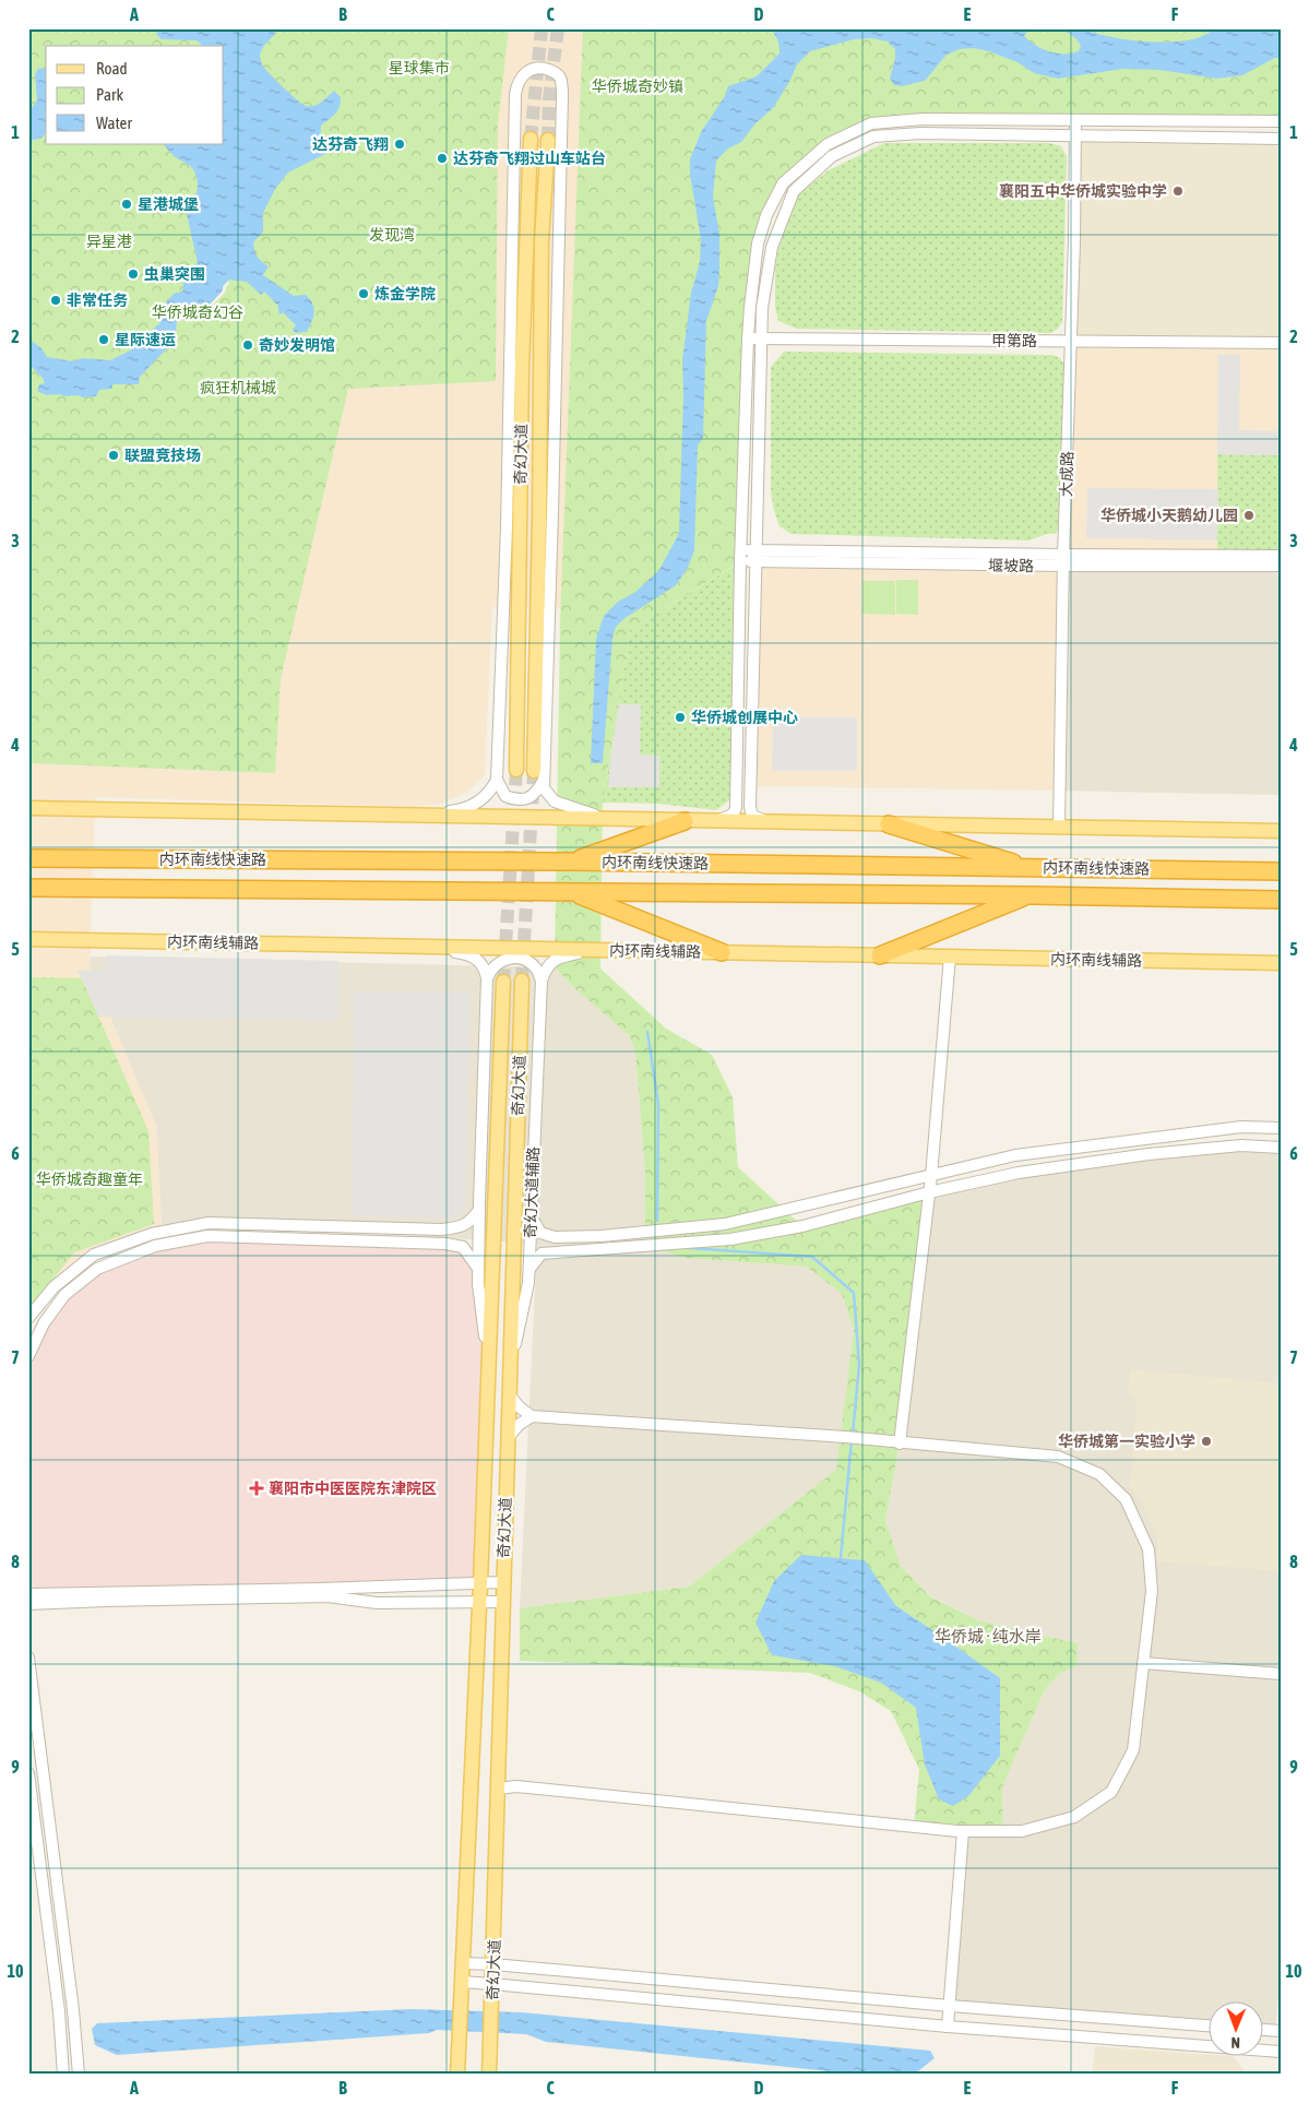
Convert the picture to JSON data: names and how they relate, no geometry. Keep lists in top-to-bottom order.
{
  "streets": {
    "highway": ["内环南线快速路"],
    "main road": ["奇幻大道", "内环南线辅路"],
    "street": [
      "甲第路",
      "大成路",
      "堰坡路",
      "奇幻大道辅路"
    ]
  },
  "crossings": [
    ["甲第路", "大成路"],
    ["奇幻大道", "奇幻大道辅路"],
    ["大成路", "堰坡路"]
  ],
  "districts": ["华侨城 · 纯水岸"],
  "parks": [
    "星球集市",
    "华侨城奇妙镇",
    "发现湾",
    "异星港",
    "华侨城奇幻谷",
    "疯狂机械城",
    "华侨城奇趣童年"
  ],
  "places": {
    "other": [
      "达芬奇飞翔",
      "达芬奇飞翔过山车站台",
      "襄阳五中华侨城实验中学",
      "星港城堡",
      "虫巢突围",
      "炼金学院",
      "非常任务",
      "星际速运",
      "奇妙发明馆",
      "联盟竞技场",
      "华侨城小天鹅幼儿园",
      "华侨城创展中心",
      "华侨城第一实验小学"
    ],
    "health": ["襄阳市中医医院东津院区"]
  },
  "legend": ["Road", "Park", "Water"],
  "north": "bottom",
  "grid": {
    "columns": [
      "A",
      "B",
      "C",
      "D",
      "E",
      "F"
    ],
    "rows": [
      "1",
      "2",
      "3",
      "4",
      "5",
      "6",
      "7",
      "8",
      "9",
      "10"
    ]
  }
}
